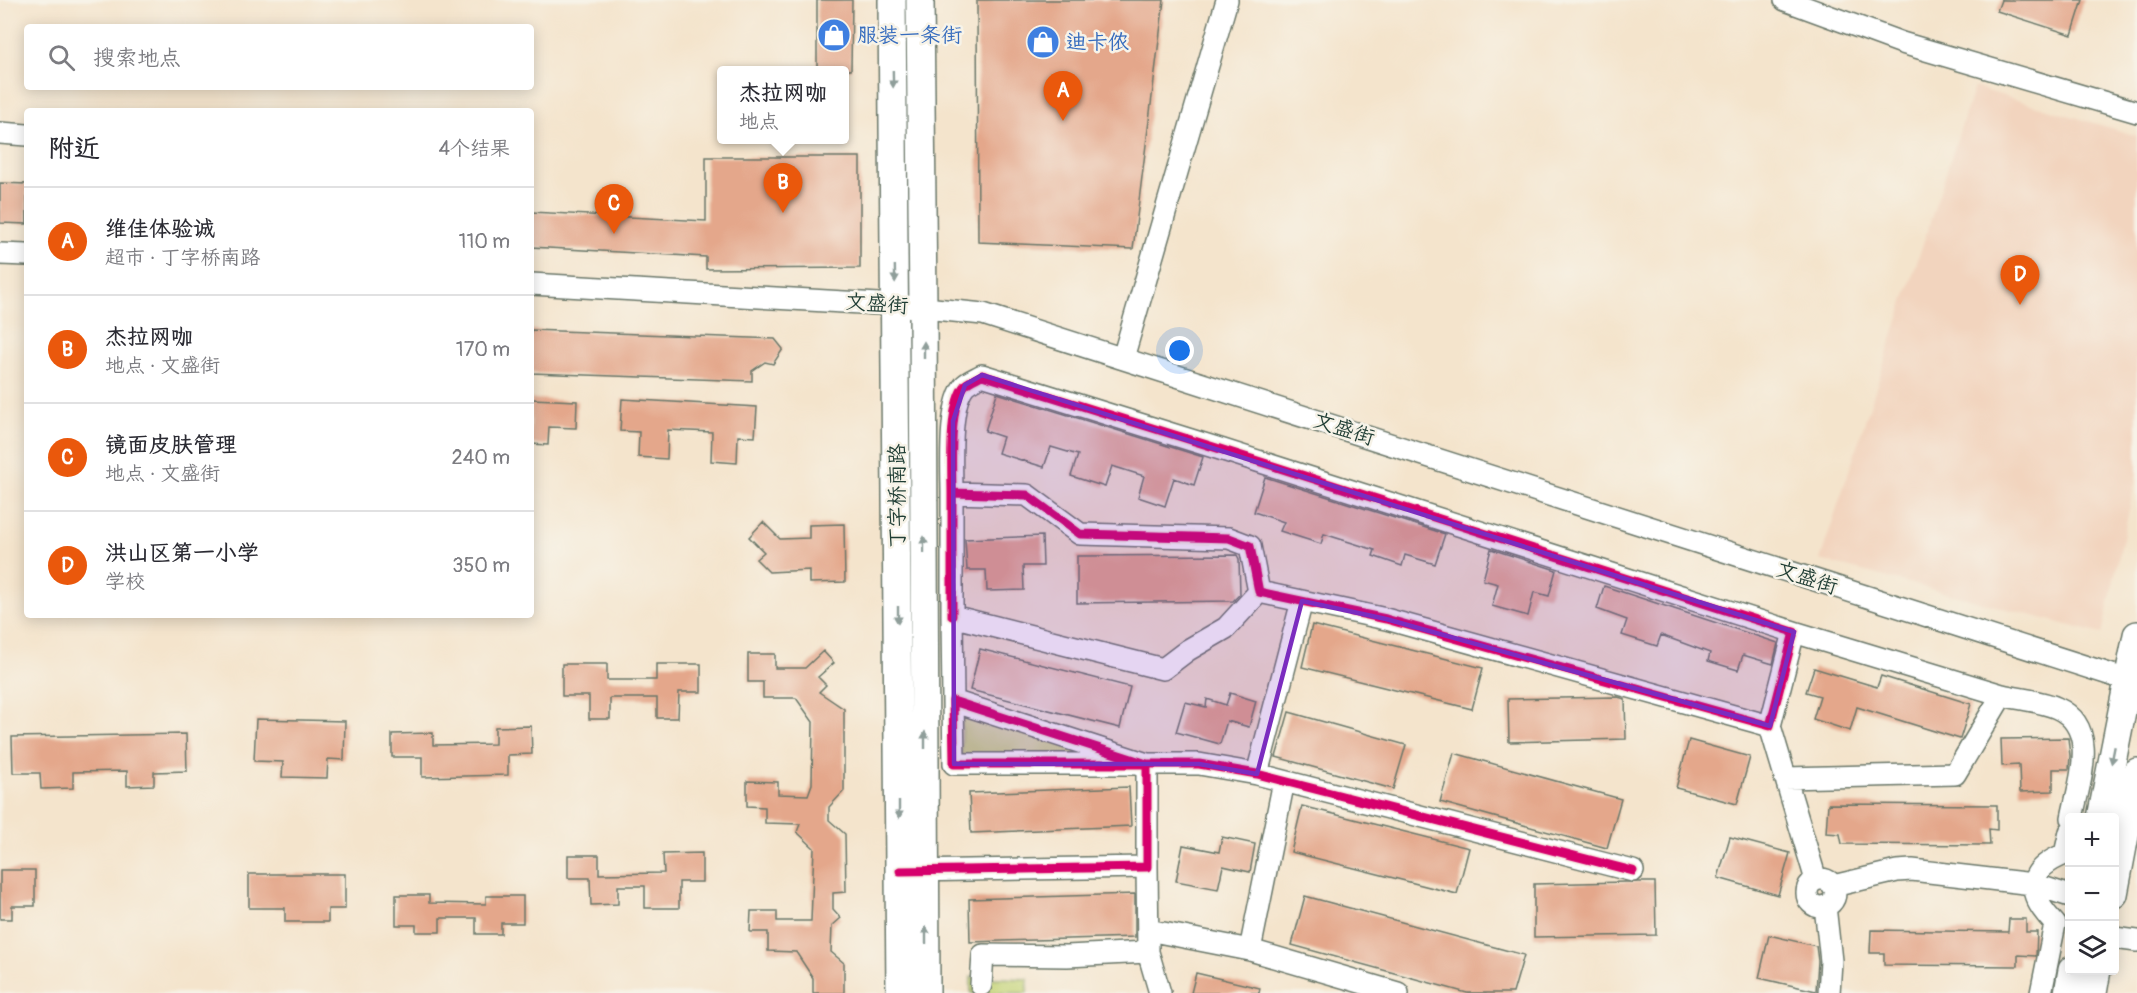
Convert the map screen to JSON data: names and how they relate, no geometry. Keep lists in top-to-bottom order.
{
  "streets": {
    "main road": ["丁字桥南路"],
    "street": ["文盛街"]
  },
  "crossings": [
    ["文盛街", "丁字桥南路"]
  ],
  "places": {
    "shop": ["服装一条街", "迪卡侬"]
  },
  "page": {
    "search": "搜索地点",
    "popup": ["杰拉网咖", "地点"],
    "pins": [
      "A",
      "B",
      "C",
      "D"
    ],
    "heading": ["附近", "4个结果"],
    "list": [
      {
        "mark": "A",
        "name": "维佳体验诚",
        "note": "超市 · 丁字桥南路",
        "value": "110 m"
      },
      {
        "mark": "B",
        "name": "杰拉网咖",
        "note": "地点 · 文盛街",
        "value": "170 m"
      },
      {
        "mark": "C",
        "name": "镜面皮肤管理",
        "note": "地点 · 文盛街",
        "value": "240 m"
      },
      {
        "mark": "D",
        "name": "洪山区第一小学",
        "note": "学校",
        "value": "350 m"
      }
    ],
    "map_buttons": ["+", "−"]
  }
}
